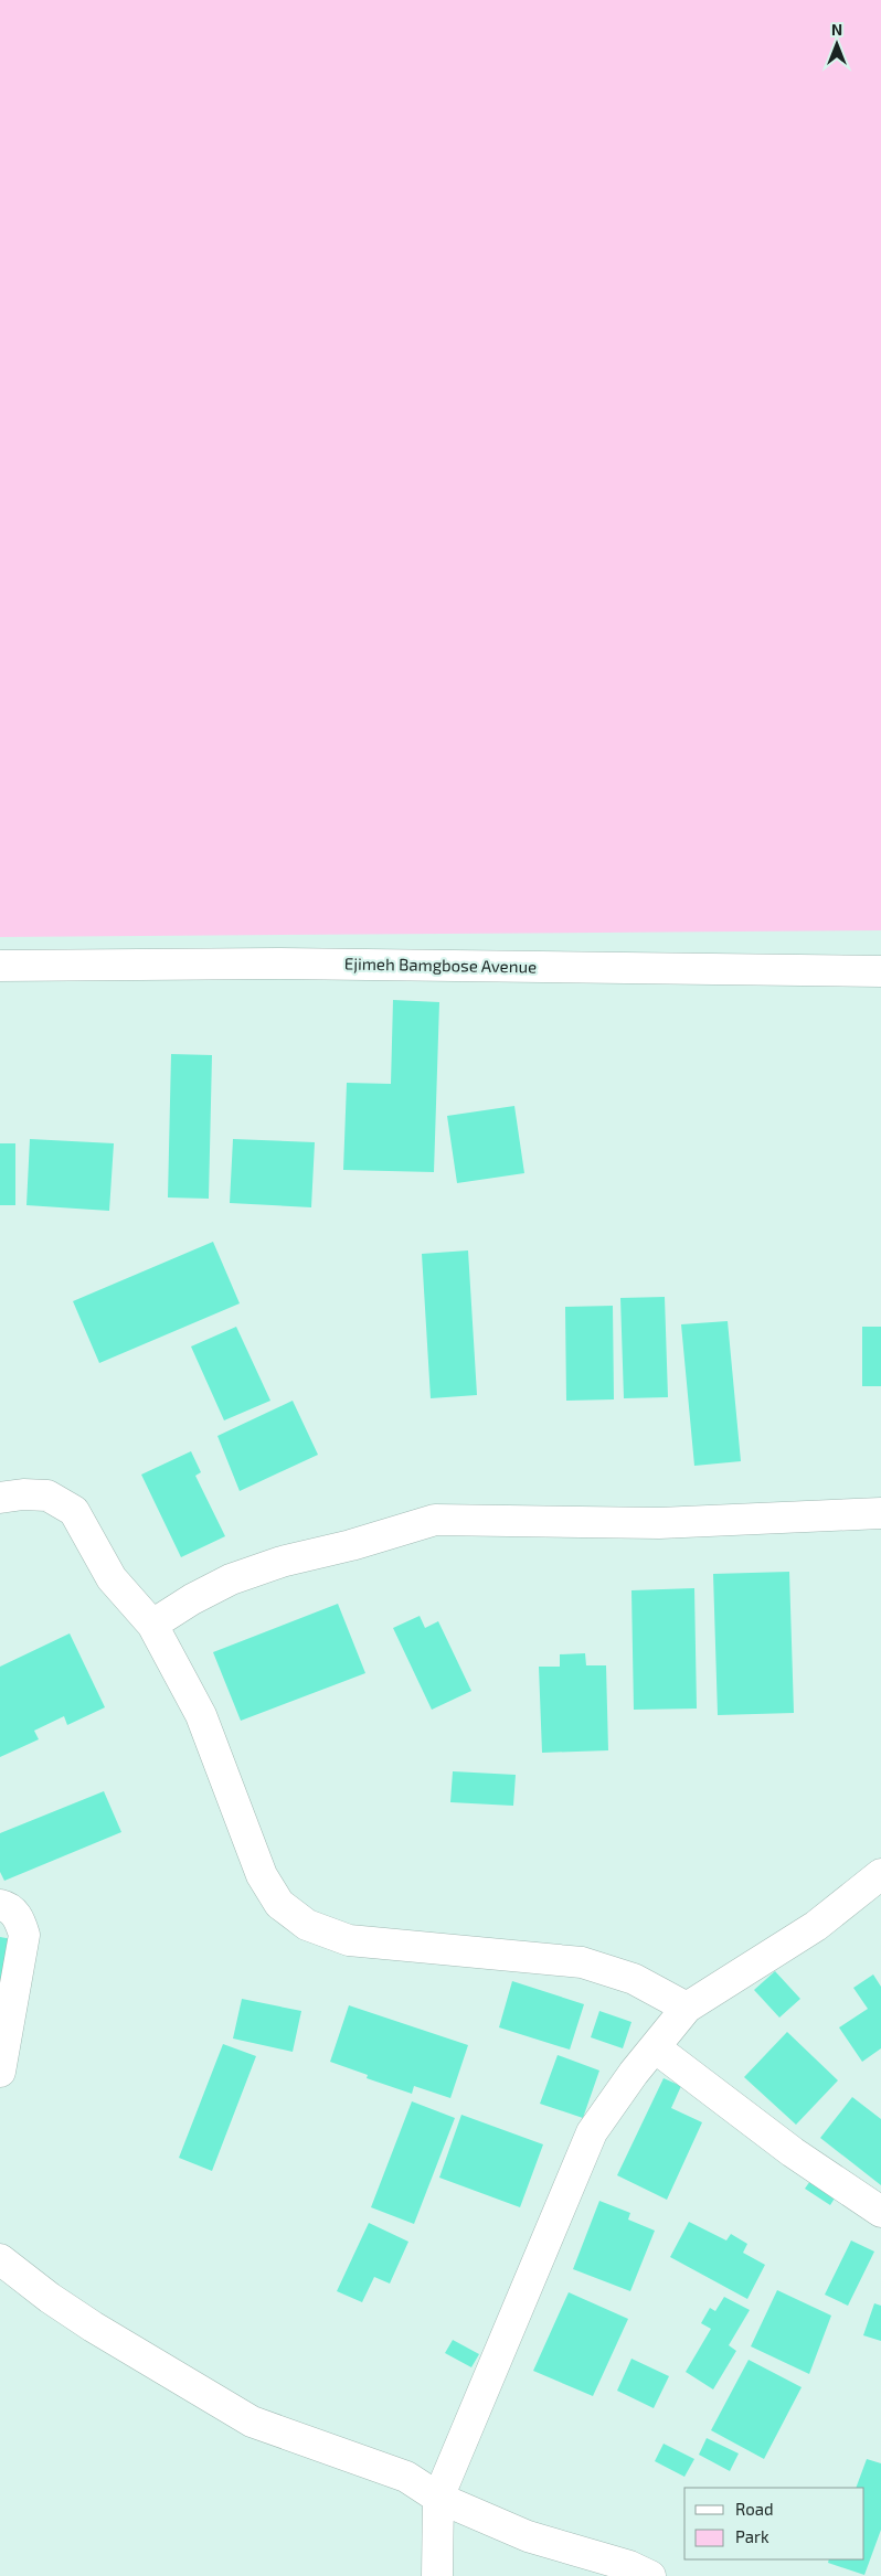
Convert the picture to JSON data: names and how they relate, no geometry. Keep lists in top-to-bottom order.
{
  "streets": {
    "street": ["Ejimeh Bamgbose Avenue"]
  },
  "legend": ["Road", "Park"],
  "north": "top"
}
